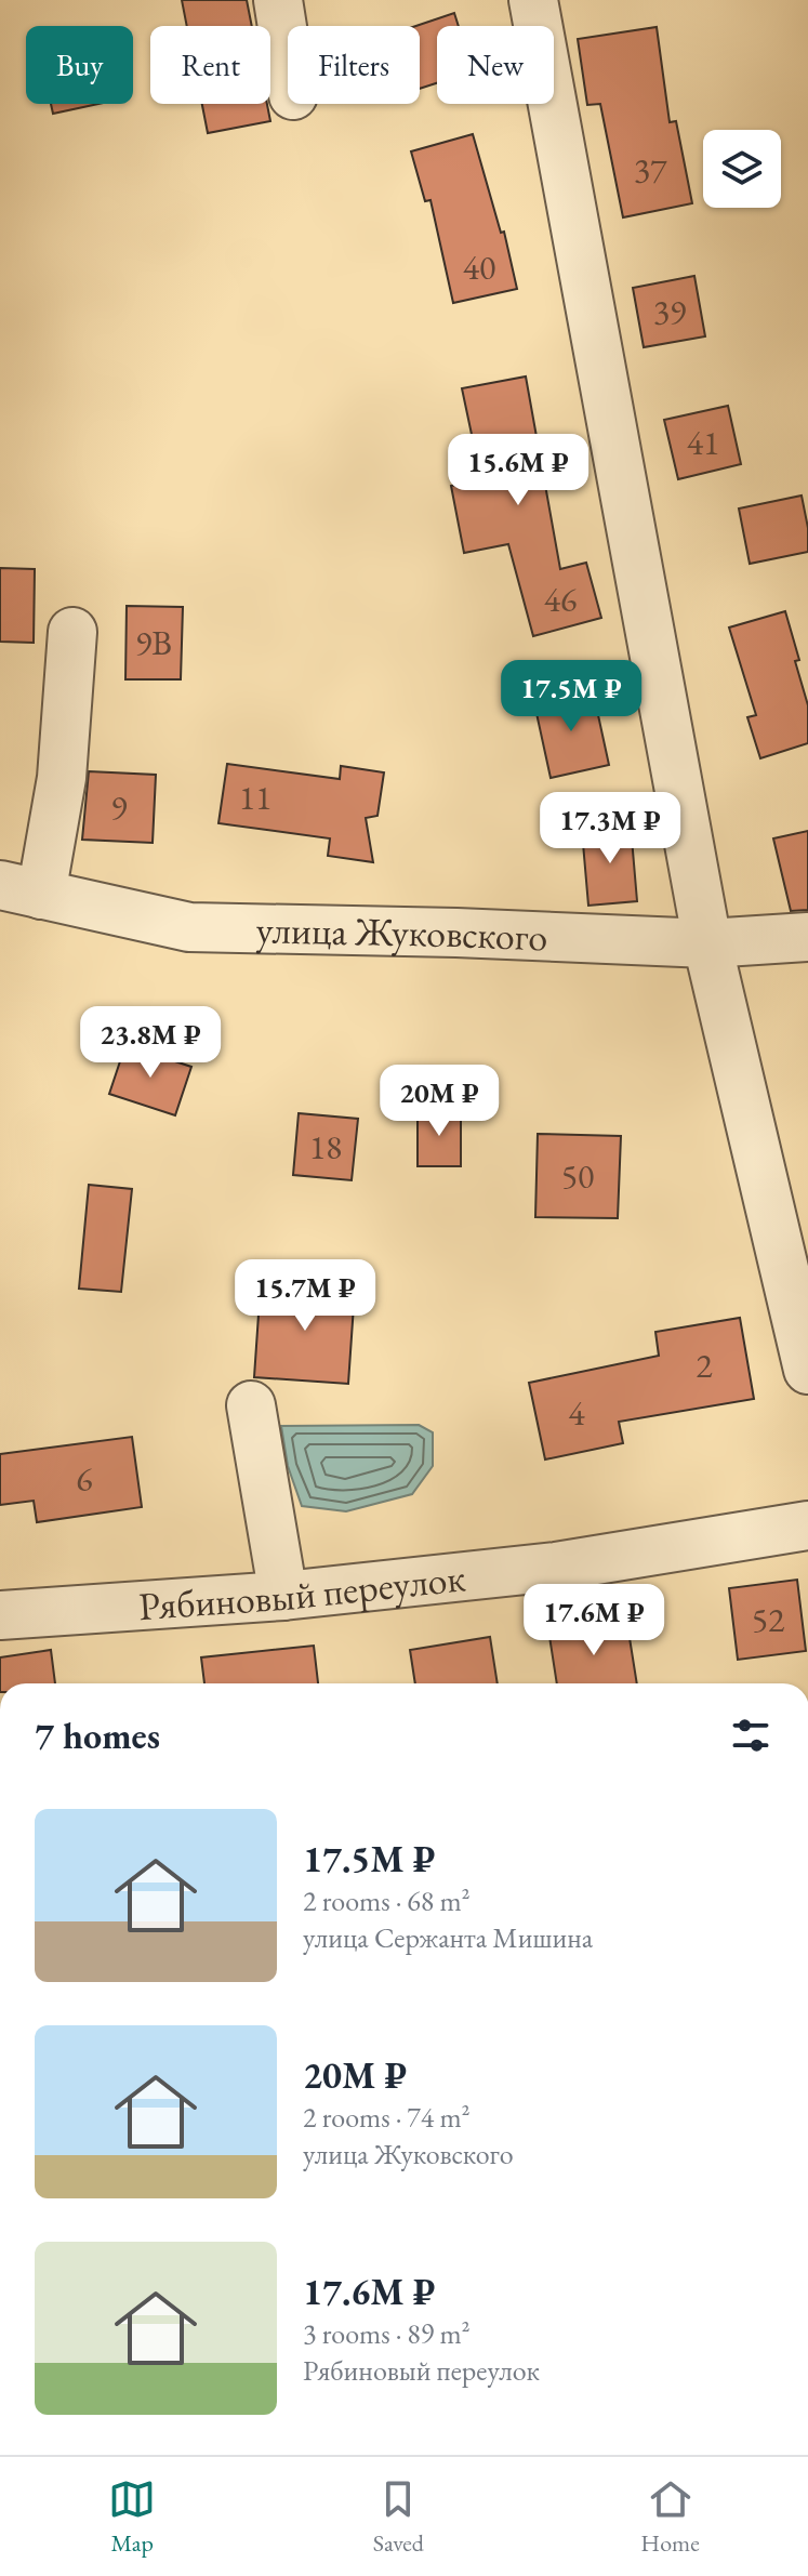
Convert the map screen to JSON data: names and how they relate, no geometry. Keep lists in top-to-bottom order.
{
  "streets": {
    "street": ["улица Жуковского", "Рябиновый переулок"]
  },
  "house_numbers": [
    "37",
    "40",
    "39",
    "41",
    "46",
    "9В",
    "11",
    "9",
    "18",
    "50",
    "2",
    "4",
    "6",
    "52"
  ],
  "page": {
    "chip": [
      "Buy",
      "Rent",
      "Filters",
      "New"
    ],
    "price": [
      "15.6M ₽",
      "17.5M ₽",
      "17.3M ₽",
      "23.8M ₽",
      "20M ₽",
      "15.7M ₽",
      "17.6M ₽"
    ],
    "heading": "7 homes",
    "list": [
      {
        "name": "17.5M ₽",
        "note": "2 rooms · 68 m² · улица Сержанта Мишина"
      },
      {
        "name": "20M ₽",
        "note": "2 rooms · 74 m² · улица Жуковского"
      },
      {
        "name": "17.6M ₽",
        "note": "3 rooms · 89 m² · Рябиновый переулок"
      }
    ],
    "tabs": ["Map", "Saved", "Home"]
  }
}
